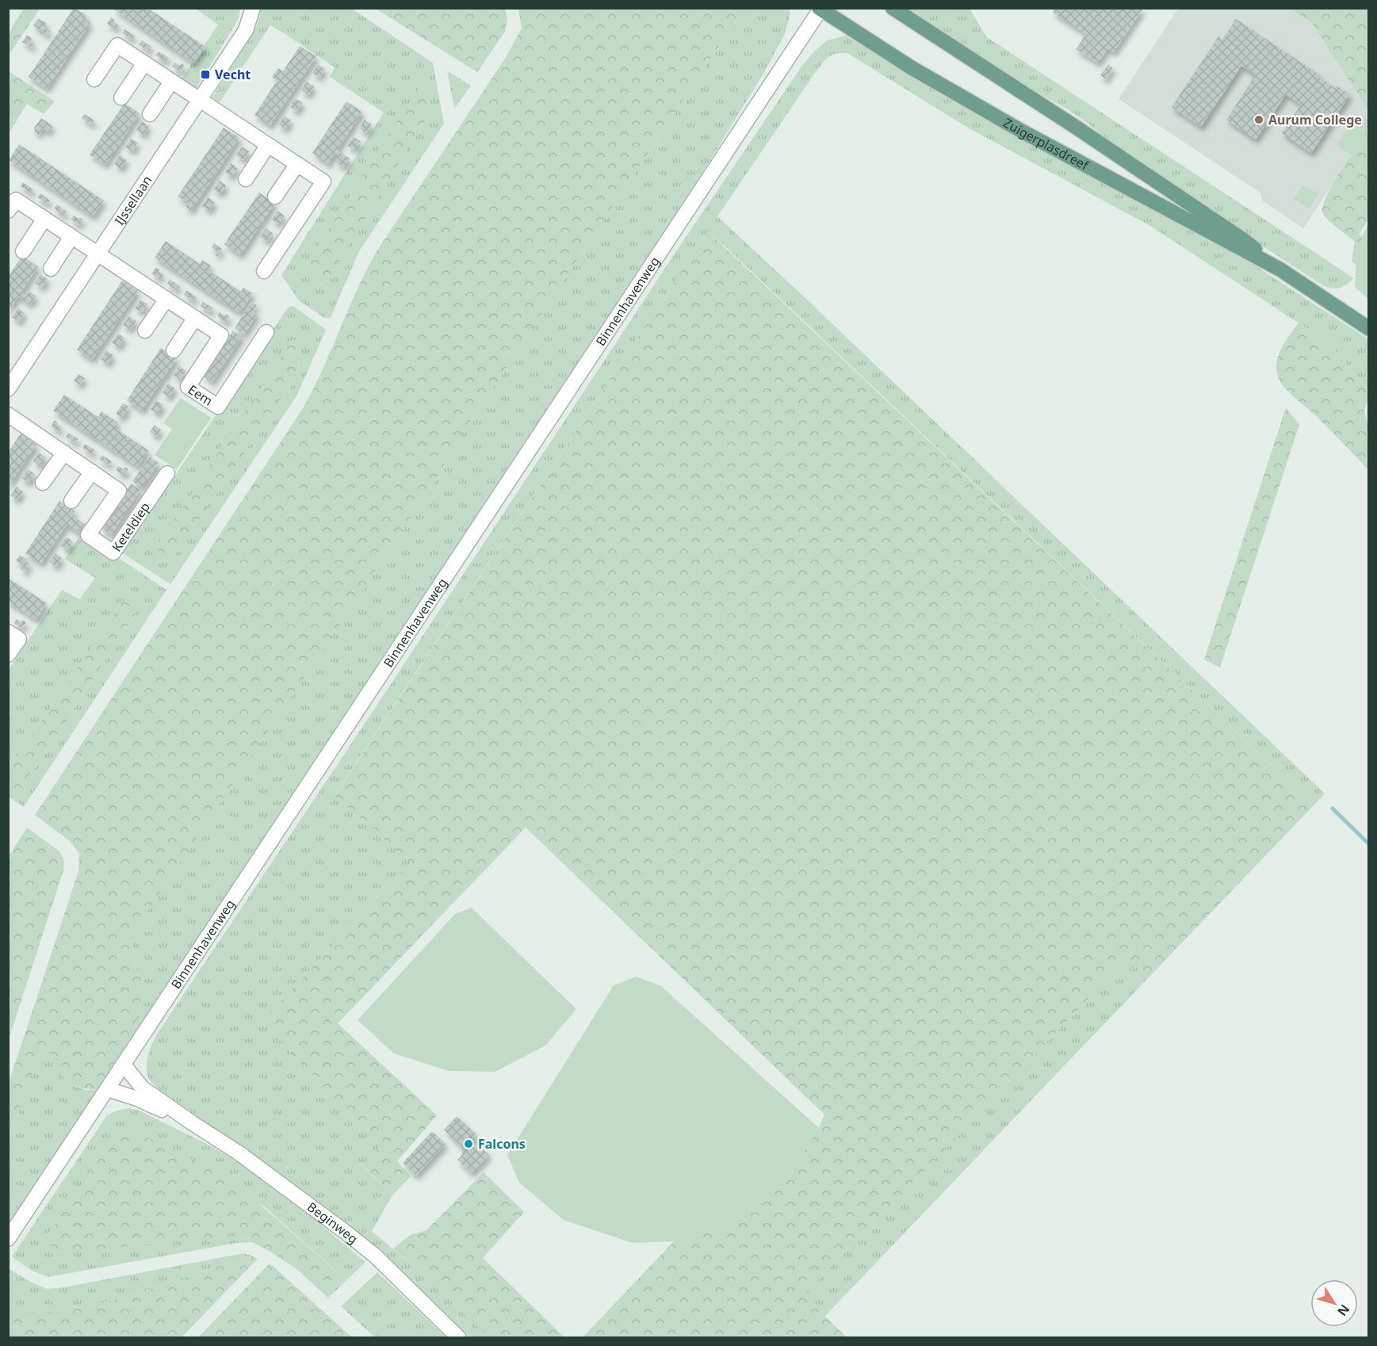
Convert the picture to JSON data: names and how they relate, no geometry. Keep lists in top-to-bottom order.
{
  "streets": {
    "main road": ["Zuigerplasdreef"],
    "street": [
      "IJssellaan",
      "Binnenhavenweg",
      "Eem",
      "Keteldiep",
      "Beginweg"
    ]
  },
  "crossings": [
    ["Zuigerplasdreef", "Binnenhavenweg"],
    ["IJssellaan", "Eem"],
    ["Binnenhavenweg", "Beginweg"]
  ],
  "places": {
    "transit": ["Vecht"],
    "other": ["Aurum College", "Falcons"]
  },
  "north": "bottom right"
}
